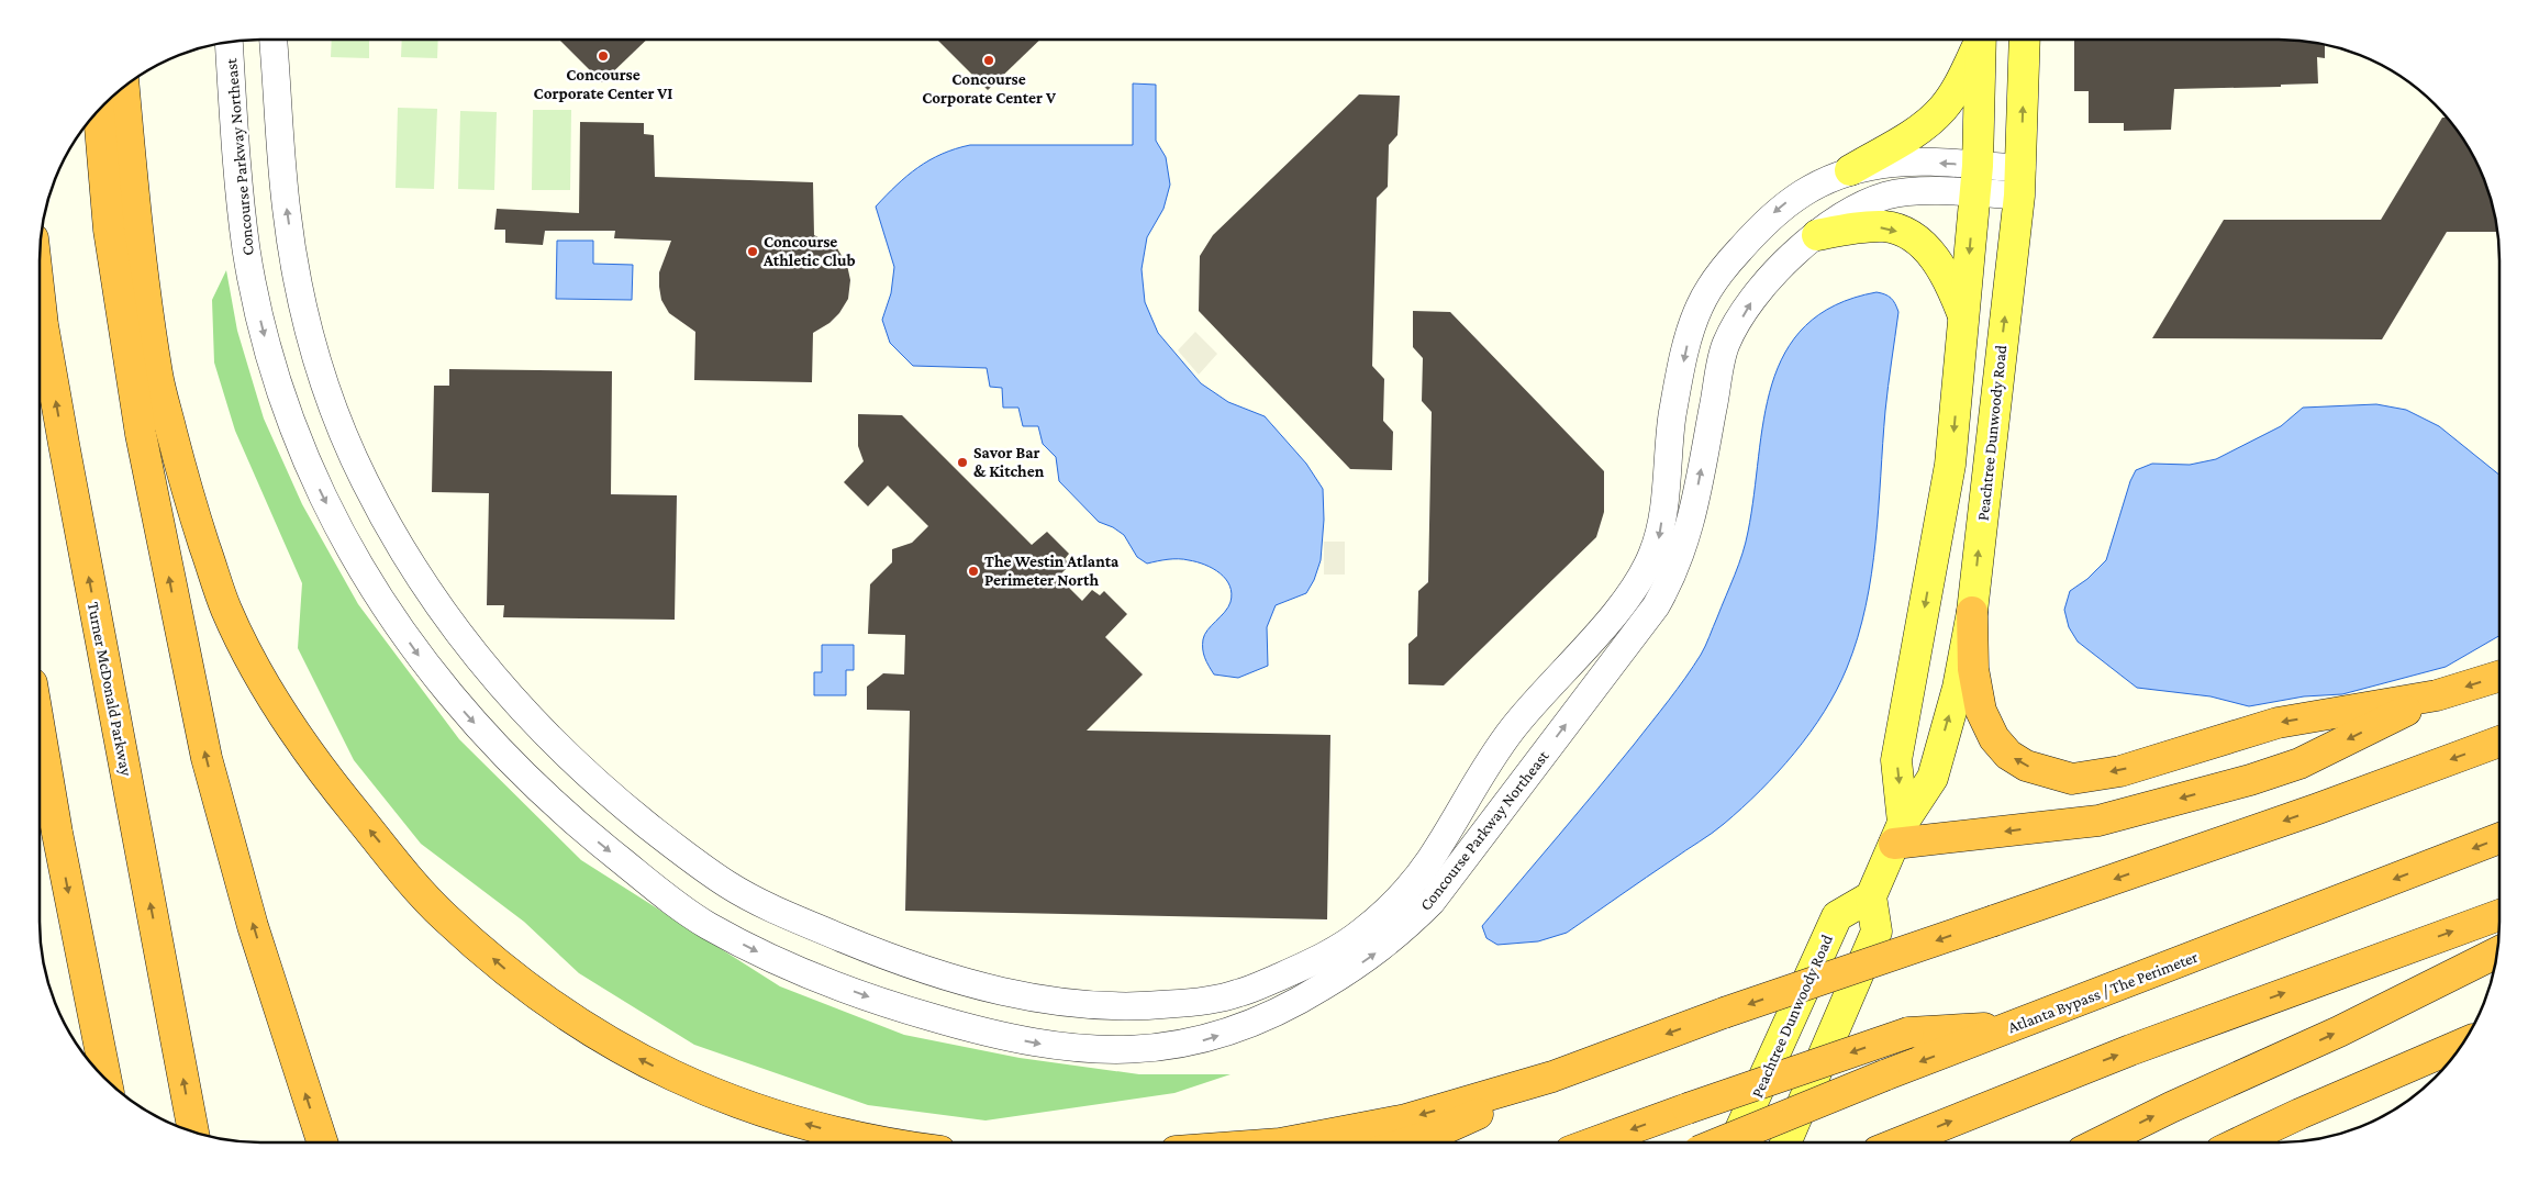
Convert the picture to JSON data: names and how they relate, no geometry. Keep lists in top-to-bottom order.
{
  "streets": {
    "highway": ["Turner McDonald Parkway", "Atlanta Bypass / The Perimeter"],
    "main road": ["Peachtree Dunwoody Road"],
    "street": ["Concourse Parkway Northeast"]
  },
  "crossings": [
    ["Concourse Parkway Northeast", "Peachtree Dunwoody Road"]
  ],
  "places": [
    "Concourse Corporate Center VI",
    "Concourse Corporate Center V",
    "Concourse Athletic Club",
    "Savor Bar & Kitchen",
    "The Westin Atlanta Perimeter North"
  ]
}
